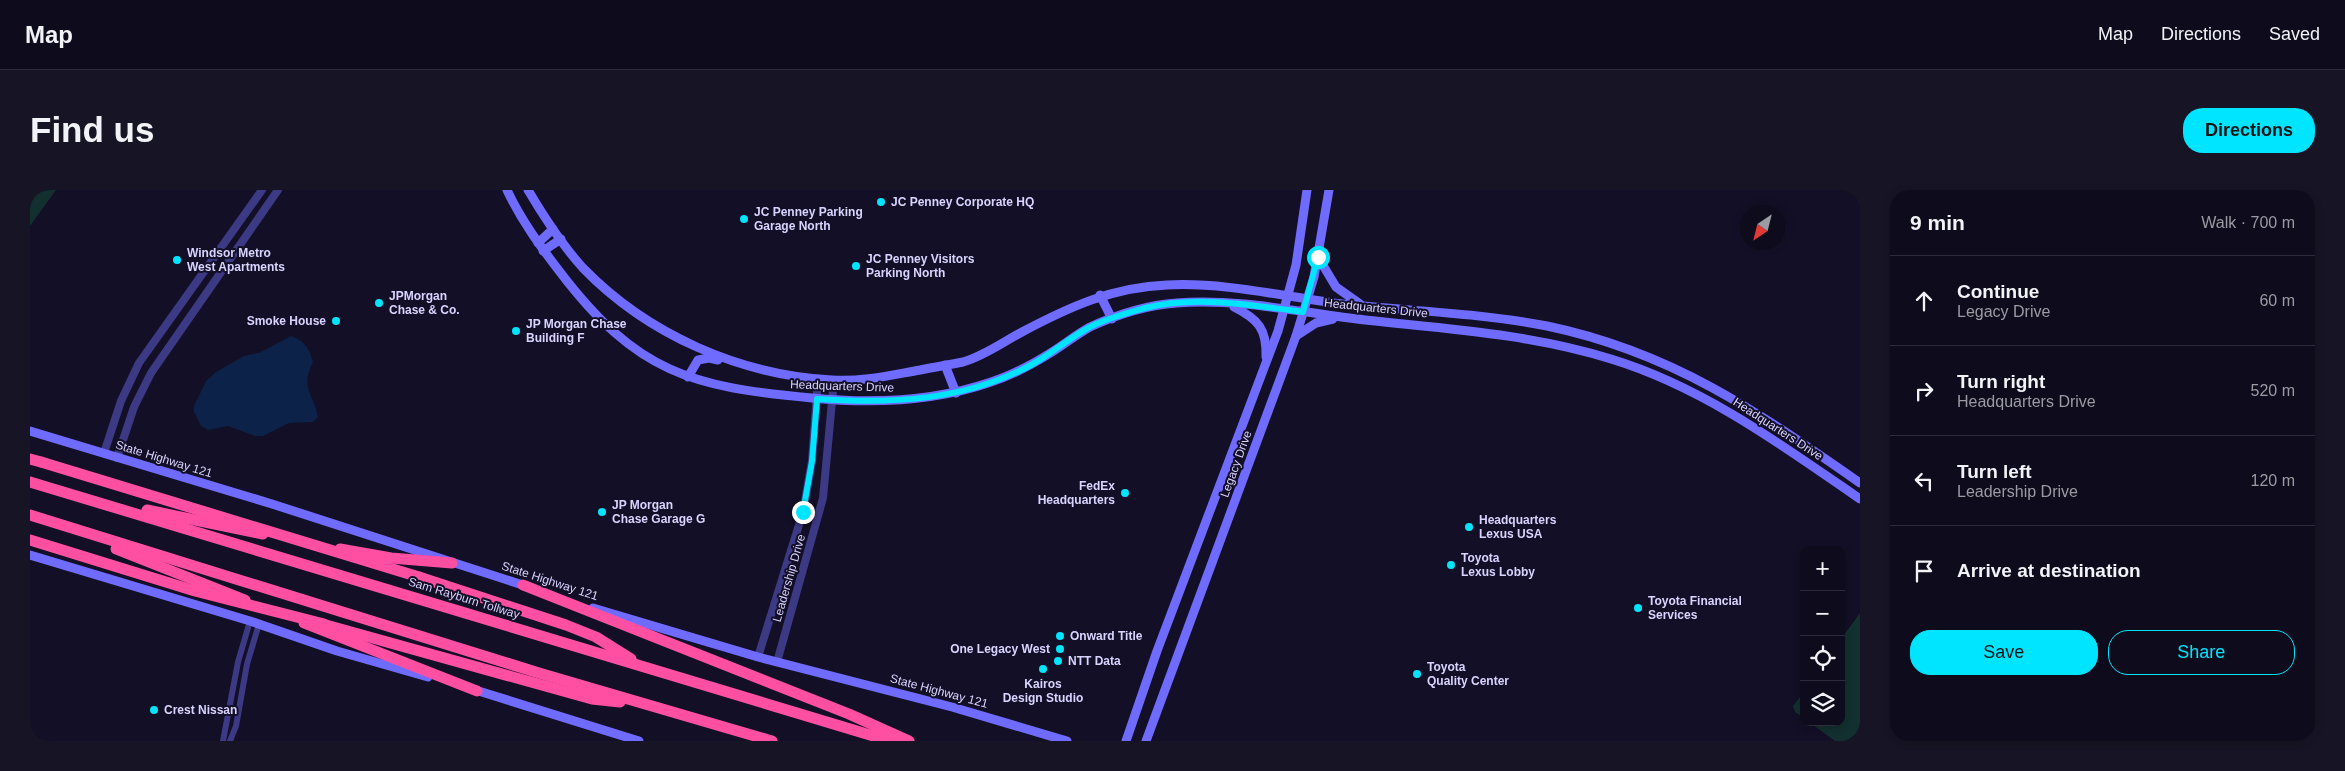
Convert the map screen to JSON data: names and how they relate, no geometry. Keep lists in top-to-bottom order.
{
  "streets": {
    "highway": ["Sam Rayburn Tollway"],
    "main road": ["Headquarters Drive", "State Highway 121", "Legacy Drive"],
    "street": ["Leadership Drive"]
  },
  "crossings": [
    ["Headquarters Drive", "Legacy Drive"],
    ["Headquarters Drive", "Leadership Drive"],
    ["State Highway 121", "Leadership Drive"]
  ],
  "places": [
    "JC Penney Corporate HQ",
    "JC Penney Parking Garage North",
    "Windsor Metro West Apartments",
    "JC Penney Visitors Parking North",
    "JPMorgan Chase & Co.",
    "Smoke House",
    "JP Morgan Chase Building F",
    "FedEx Headquarters",
    "JP Morgan Chase Garage G",
    "Headquarters Lexus USA",
    "Toyota Lexus Lobby",
    "Toyota Financial Services",
    "Onward Title",
    "One Legacy West",
    "NTT Data",
    "Kairos Design Studio",
    "Toyota Quality Center",
    "Crest Nissan"
  ],
  "north": "bottom left",
  "page": {
    "header": "Map",
    "nav": ["Map", "Directions", "Saved"],
    "buttons": [
      "Directions",
      ["Save", "Share"]
    ],
    "title": "Find us",
    "heading": ["9 min", "Walk · 700 m"],
    "list": [
      ["Continue", "Legacy Drive", "60 m"],
      ["Turn right", "Headquarters Drive", "520 m"],
      ["Turn left", "Leadership Drive", "120 m"],
      "Arrive at destination"
    ],
    "map_buttons": ["+", "−"]
  }
}
